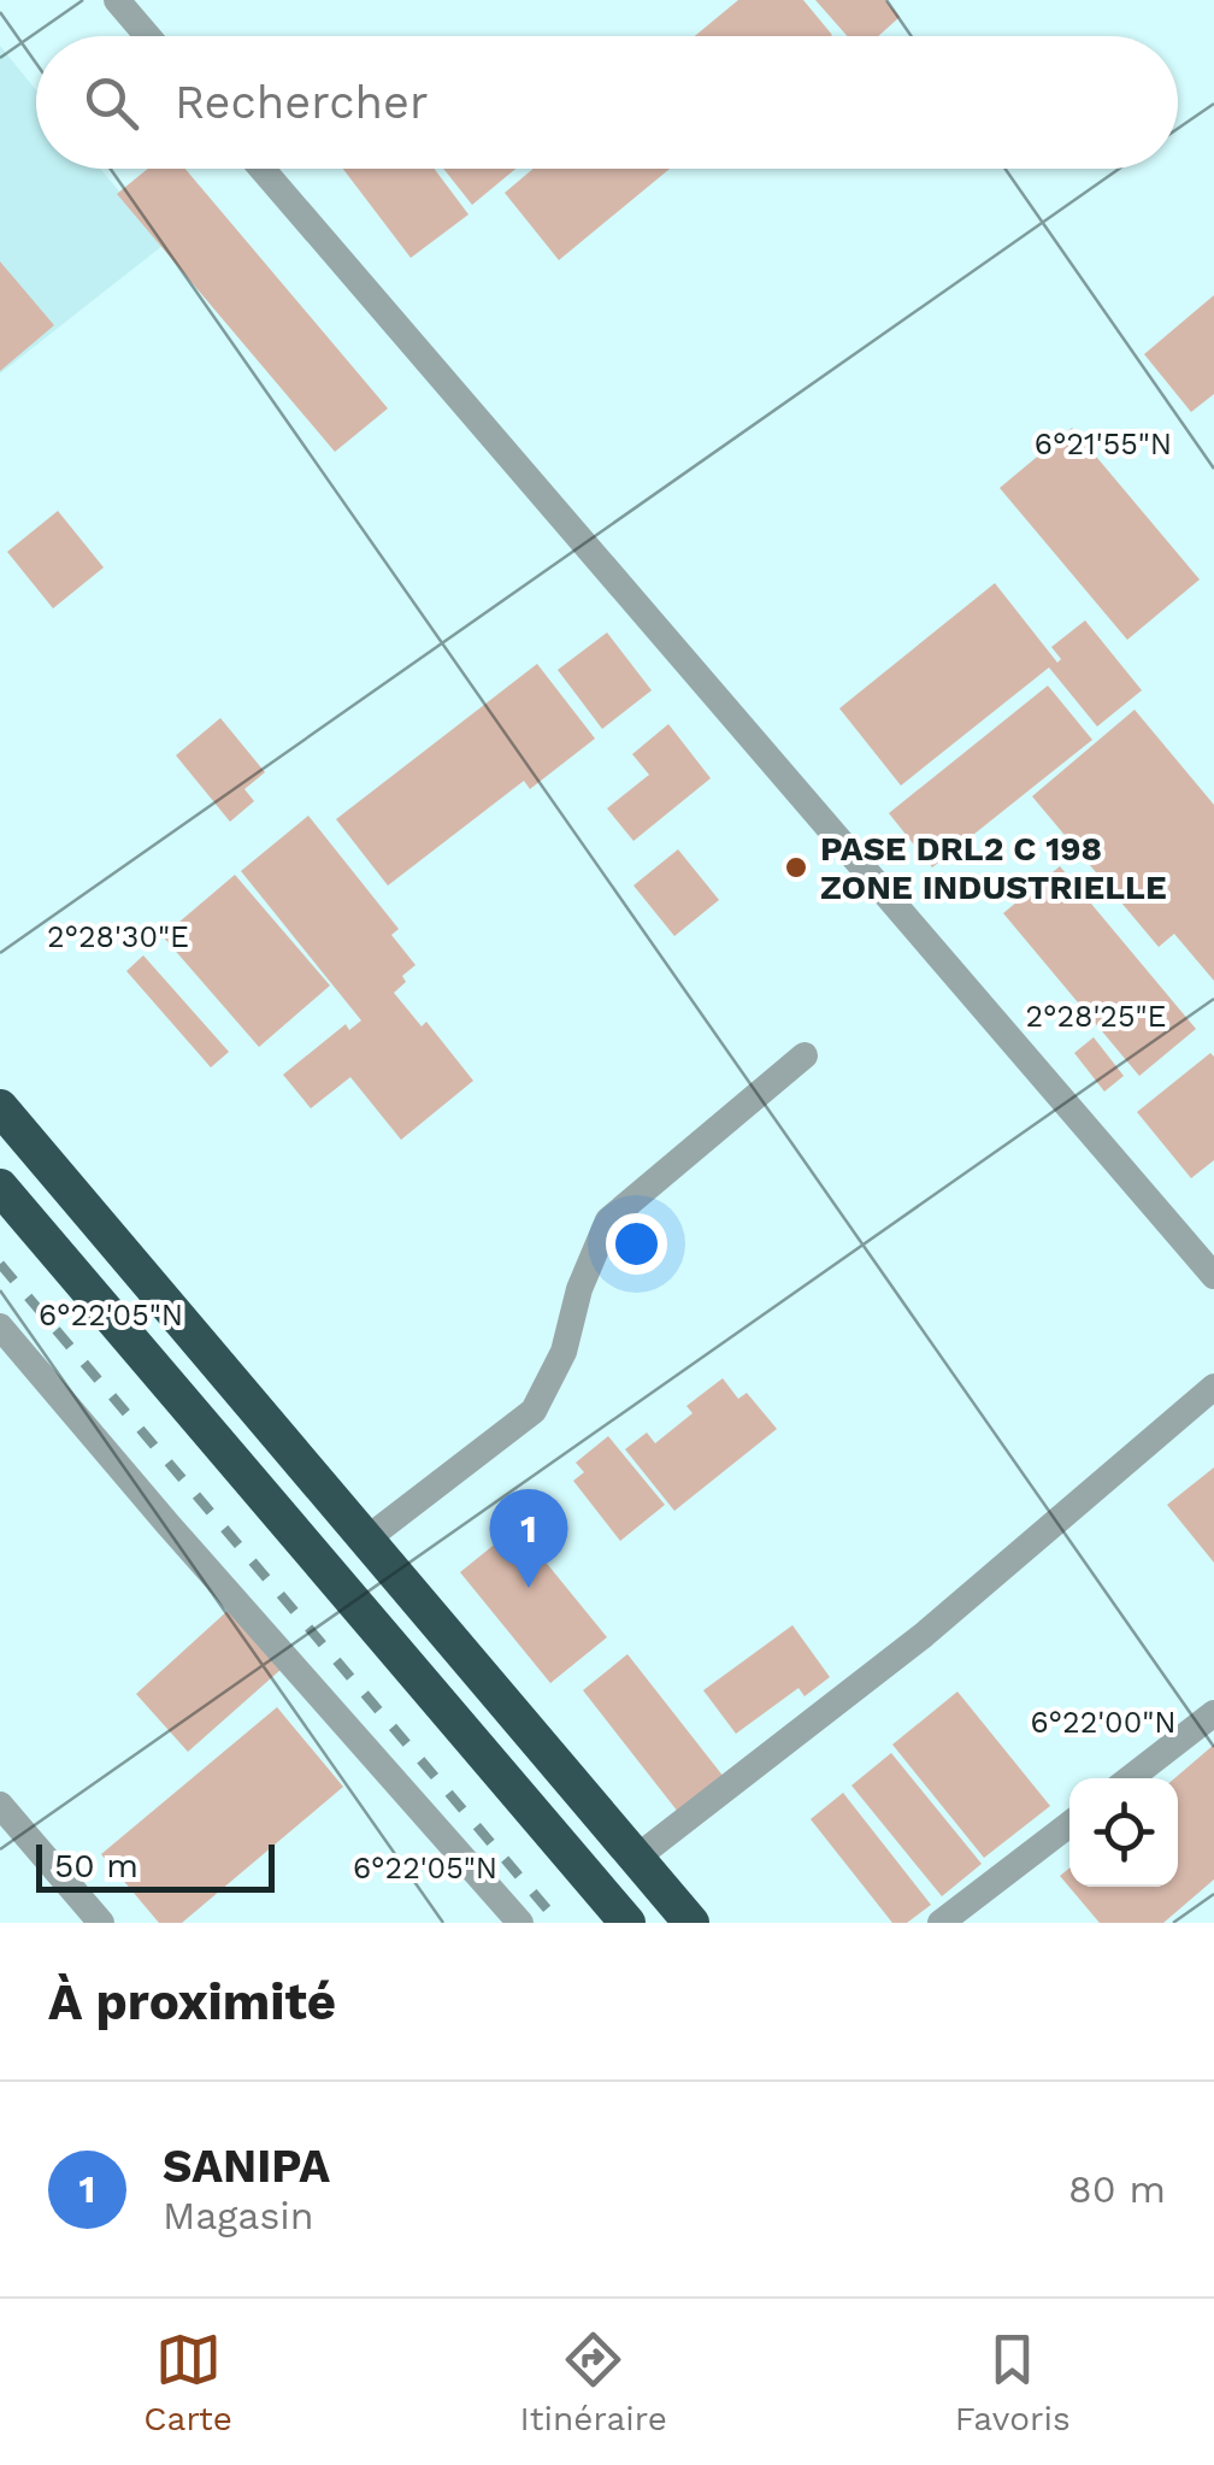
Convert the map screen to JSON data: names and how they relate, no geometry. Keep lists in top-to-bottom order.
{
  "places": ["PASE DRL2 C 198 ZONE INDUSTRIELLE"],
  "scale_bar": "50 m",
  "page": {
    "search": "Rechercher",
    "pins": "1",
    "scale": "50 m",
    "heading": "À proximité",
    "list": [
      {
        "mark": "1",
        "name": "SANIPA",
        "note": "Magasin",
        "value": "80 m"
      }
    ],
    "nav": ["Carte", "Itinéraire", "Favoris"]
  },
  "coordinates": [
    "6°21'55\"N",
    "2°28'30\"E",
    "2°28'25\"E",
    "6°22'05\"N",
    "6°22'00\"N"
  ]
}
